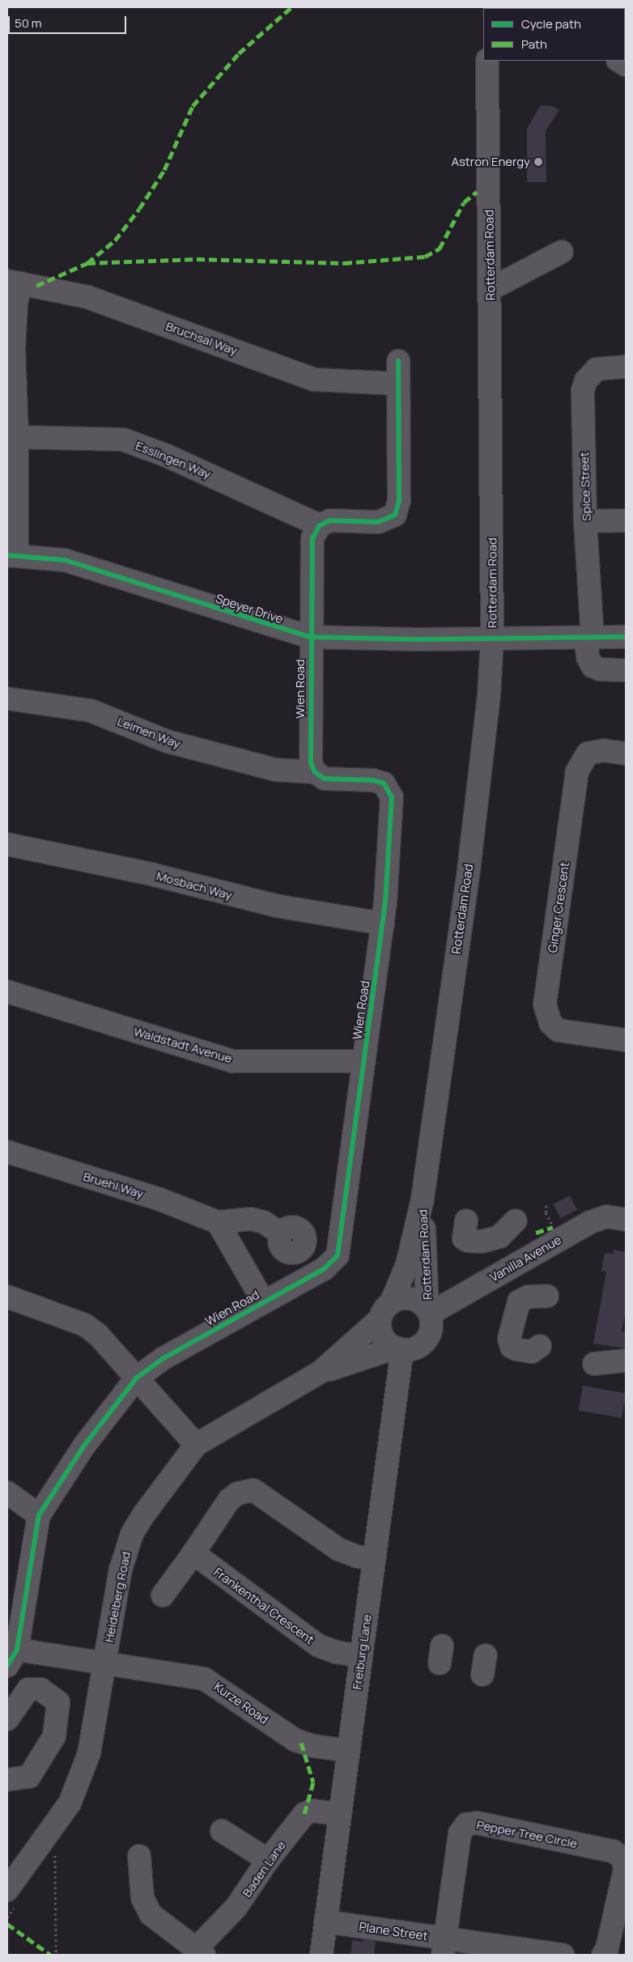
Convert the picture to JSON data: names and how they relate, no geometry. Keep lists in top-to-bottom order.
{
  "streets": {
    "street": [
      "Rotterdam Road",
      "Bruchsal Way",
      "Esslingen Way",
      "Spice Street",
      "Speyer Drive",
      "Wien Road",
      "Leimen Way",
      "Mosbach Way",
      "Ginger Crescent",
      "Waldstadt Avenue",
      "Bruehl Way",
      "Vanilla Avenue",
      "Heidelberg Road",
      "Frankenthal Crescent",
      "Freiburg Lane",
      "Kurze Road",
      "Pepper Tree Circle",
      "Baden Lane",
      "Plane Street"
    ]
  },
  "crossings": [
    ["Rotterdam Road", "Speyer Drive"],
    ["Rotterdam Road", "Vanilla Avenue"],
    ["Rotterdam Road", "Heidelberg Road"],
    ["Rotterdam Road", "Freiburg Lane"],
    ["Esslingen Way", "Wien Road"],
    ["Spice Street", "Speyer Drive"],
    ["Speyer Drive", "Wien Road"],
    ["Wien Road", "Leimen Way"],
    ["Wien Road", "Mosbach Way"],
    ["Wien Road", "Waldstadt Avenue"],
    ["Wien Road", "Kurze Road"],
    ["Vanilla Avenue", "Heidelberg Road"],
    ["Vanilla Avenue", "Freiburg Lane"],
    ["Heidelberg Road", "Freiburg Lane"],
    ["Heidelberg Road", "Kurze Road"],
    ["Frankenthal Crescent", "Freiburg Lane"],
    ["Freiburg Lane", "Kurze Road"],
    ["Freiburg Lane", "Baden Lane"],
    ["Freiburg Lane", "Plane Street"],
    ["Pepper Tree Circle", "Plane Street"]
  ],
  "places": ["Astron Energy"],
  "legend": ["Cycle path", "Path"],
  "scale_bar": "50 m"
}
